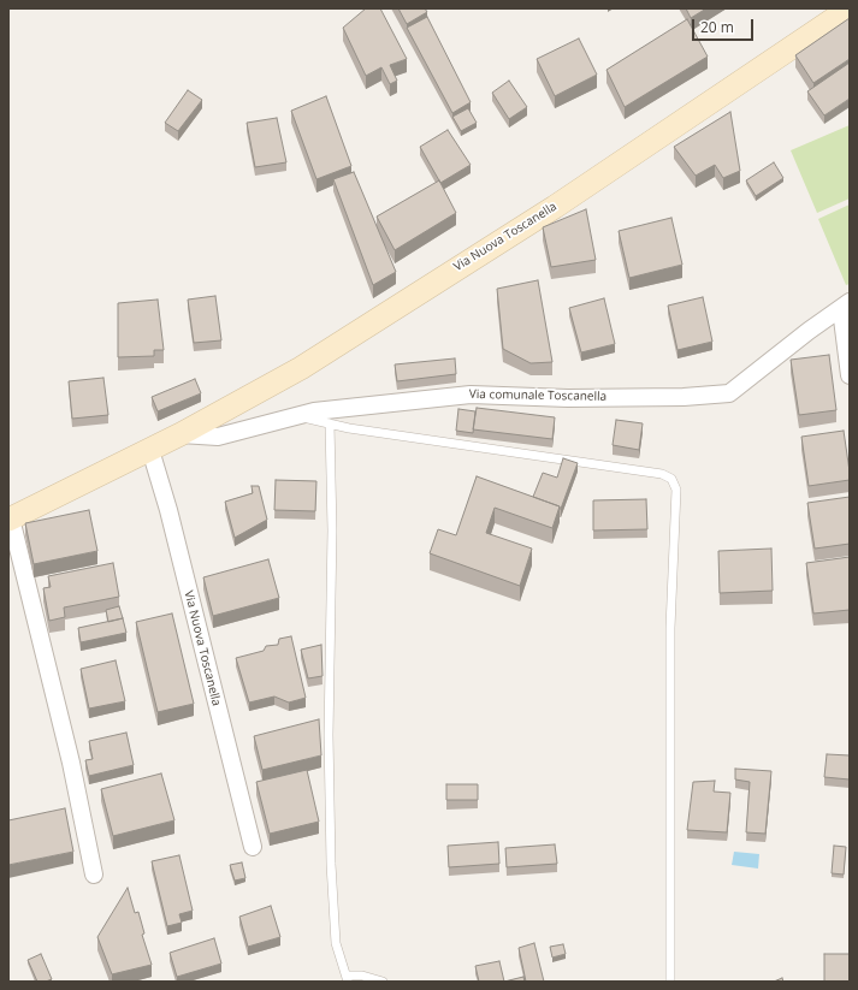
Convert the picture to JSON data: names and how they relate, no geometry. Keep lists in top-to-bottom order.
{
  "streets": {
    "main road": ["Via Nuova Toscanella"],
    "street": ["Via comunale Toscanella"]
  },
  "crossings": [
    ["Via Nuova Toscanella", "Via comunale Toscanella"]
  ],
  "scale_bar": "20 m"
}
